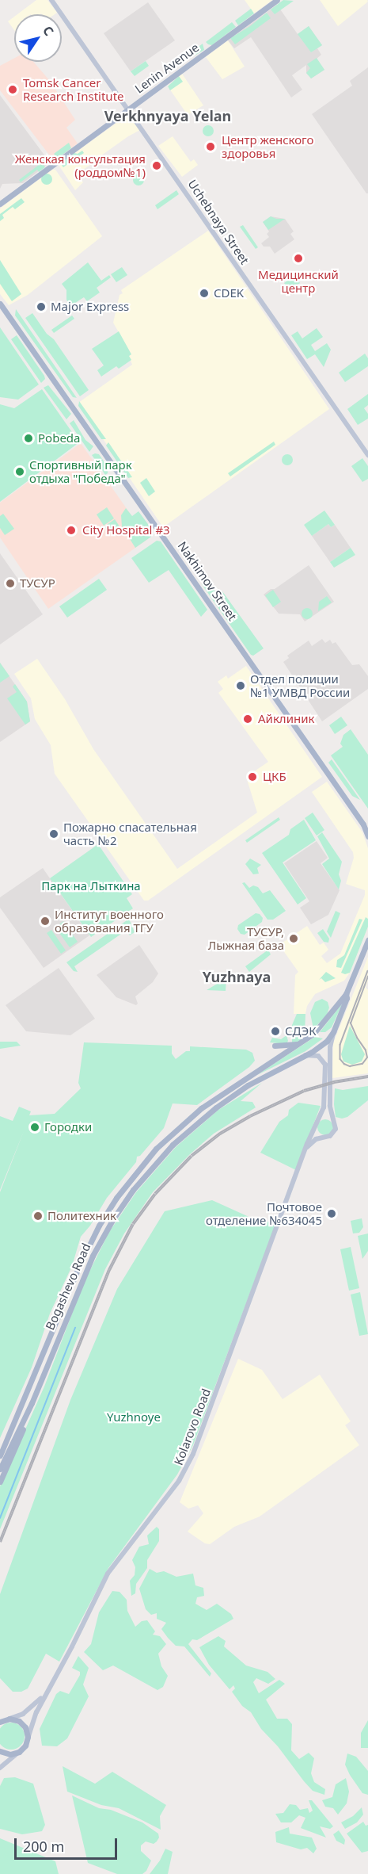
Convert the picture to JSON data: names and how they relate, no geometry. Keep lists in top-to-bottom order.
{
  "streets": {
    "main road": [
      "Lenin Avenue",
      "Uchebnaya Street",
      "Nakhimov Street",
      "Bogashevo Road",
      "Kolarovo Road"
    ]
  },
  "crossings": [
    ["Lenin Avenue", "Uchebnaya Street"],
    ["Bogashevo Road", "Kolarovo Road"]
  ],
  "districts": ["Verkhnyaya Yelan", "Yuzhnaya"],
  "parks": ["Парк на Лыткина", "Yuzhnoye"],
  "places": [
    "Tomsk Cancer Research Institute",
    "Центр женского здоровья",
    "Женская консультация (роддом№1)",
    "Медицинский центр",
    "CDEK",
    "Major Express",
    "Pobeda",
    "Спортивный парк отдыха \"Победа\"",
    "City Hospital #3",
    "ТУСУР",
    "Отдел полиции №1 УМВД России",
    "Айклиник",
    "ЦКБ",
    "Пожарно спасательная часть №2",
    "Институт военного образования ТГУ",
    "ТУСУР, Лыжная база",
    "СДЭК",
    "Городки",
    "Почтовое отделение №634045",
    "Политехник"
  ],
  "scale_bar": "200 m",
  "north": "top right"
}
